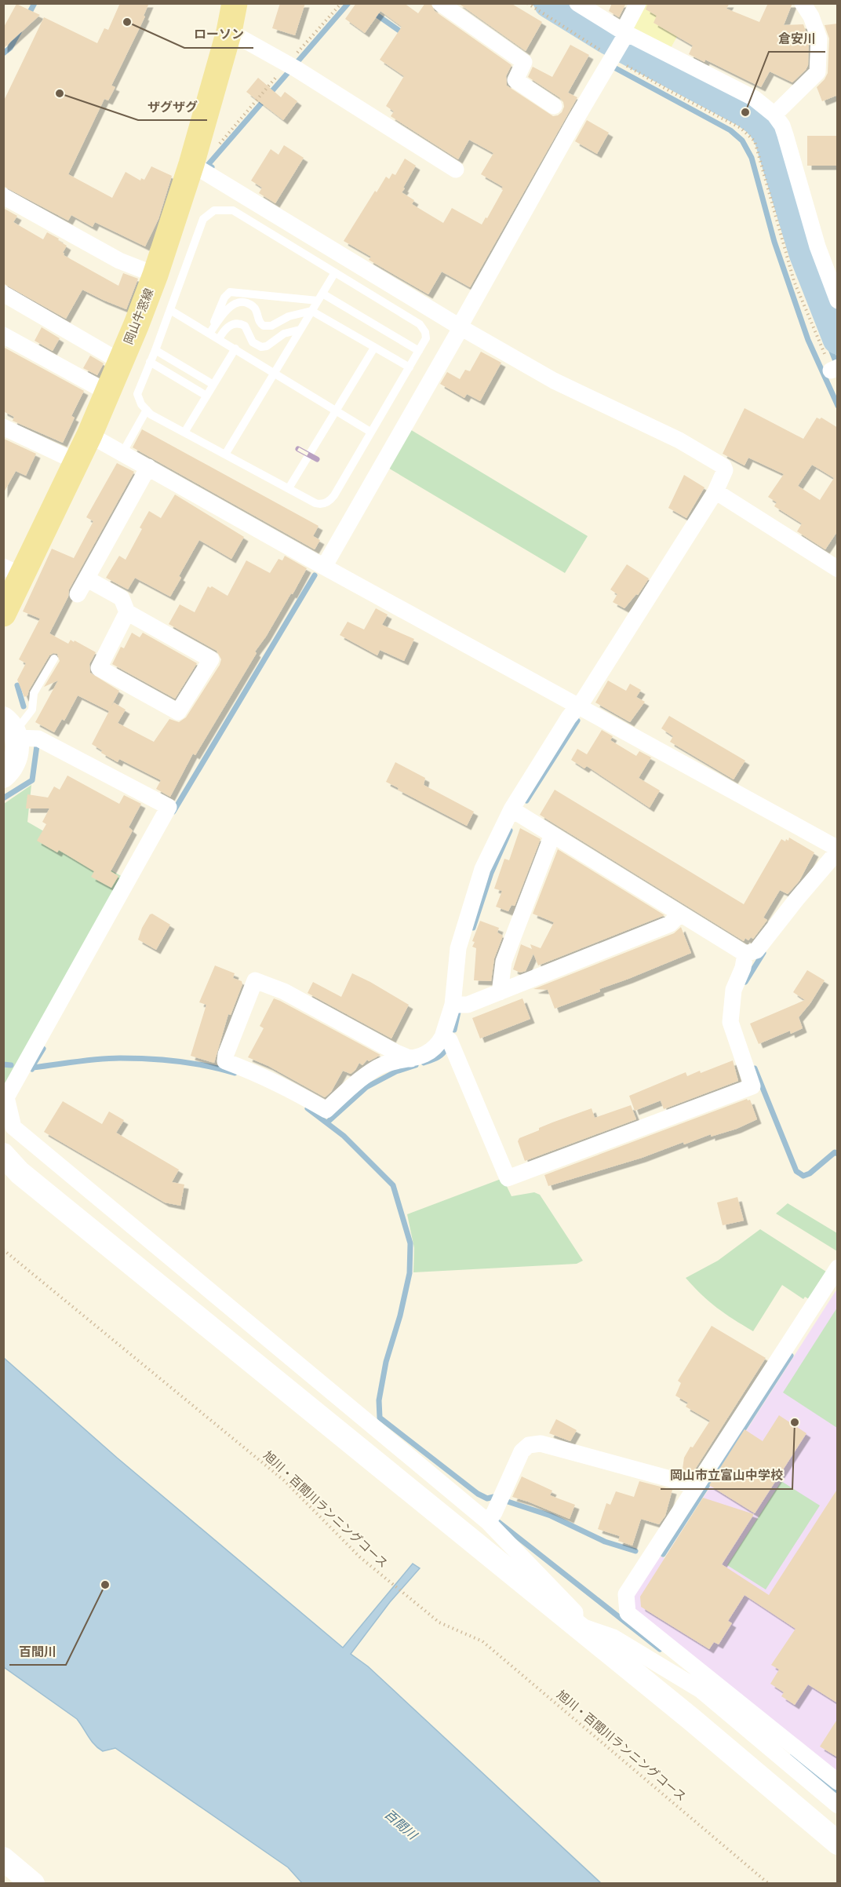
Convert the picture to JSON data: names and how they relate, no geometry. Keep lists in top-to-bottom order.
{
  "streets": {
    "main road": ["岡山牛窓線"],
    "path": ["旭川・百間川ランニングコース"]
  },
  "water": ["百間川"],
  "places": [
    "ローソン",
    "ザグザグ",
    "倉安川",
    "岡山市立富山中学校",
    "百間川"
  ]
}
